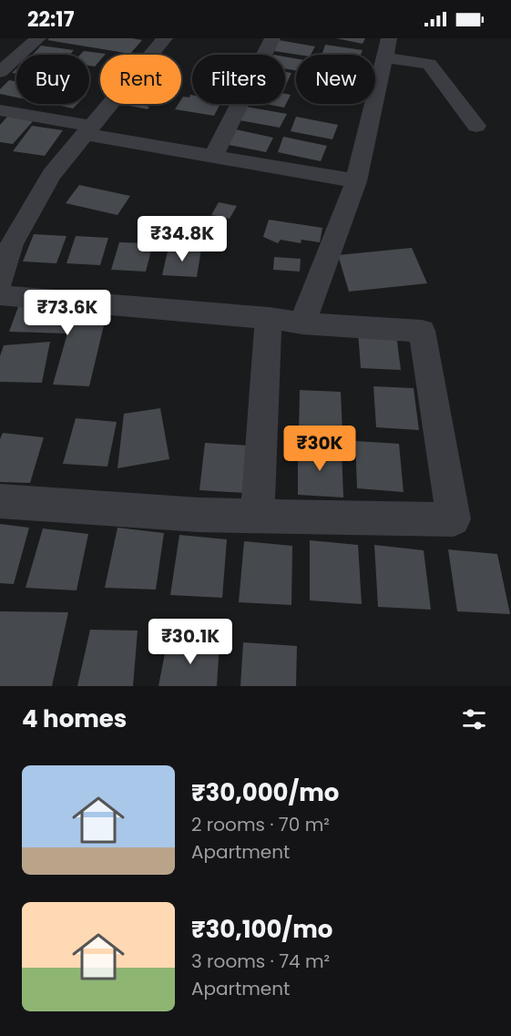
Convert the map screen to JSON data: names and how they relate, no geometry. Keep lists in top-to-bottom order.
{
  "page": {
    "status": "22:17",
    "chip": [
      "Buy",
      "Rent",
      "Filters",
      "New"
    ],
    "price": [
      "₹34.8K",
      "₹73.6K",
      "₹30K",
      "₹30.1K"
    ],
    "heading": "4 homes",
    "list": [
      {
        "name": "₹30,000/mo",
        "note": "2 rooms · 70 m² · Apartment"
      },
      {
        "name": "₹30,100/mo",
        "note": "3 rooms · 74 m² · Apartment"
      }
    ]
  }
}
